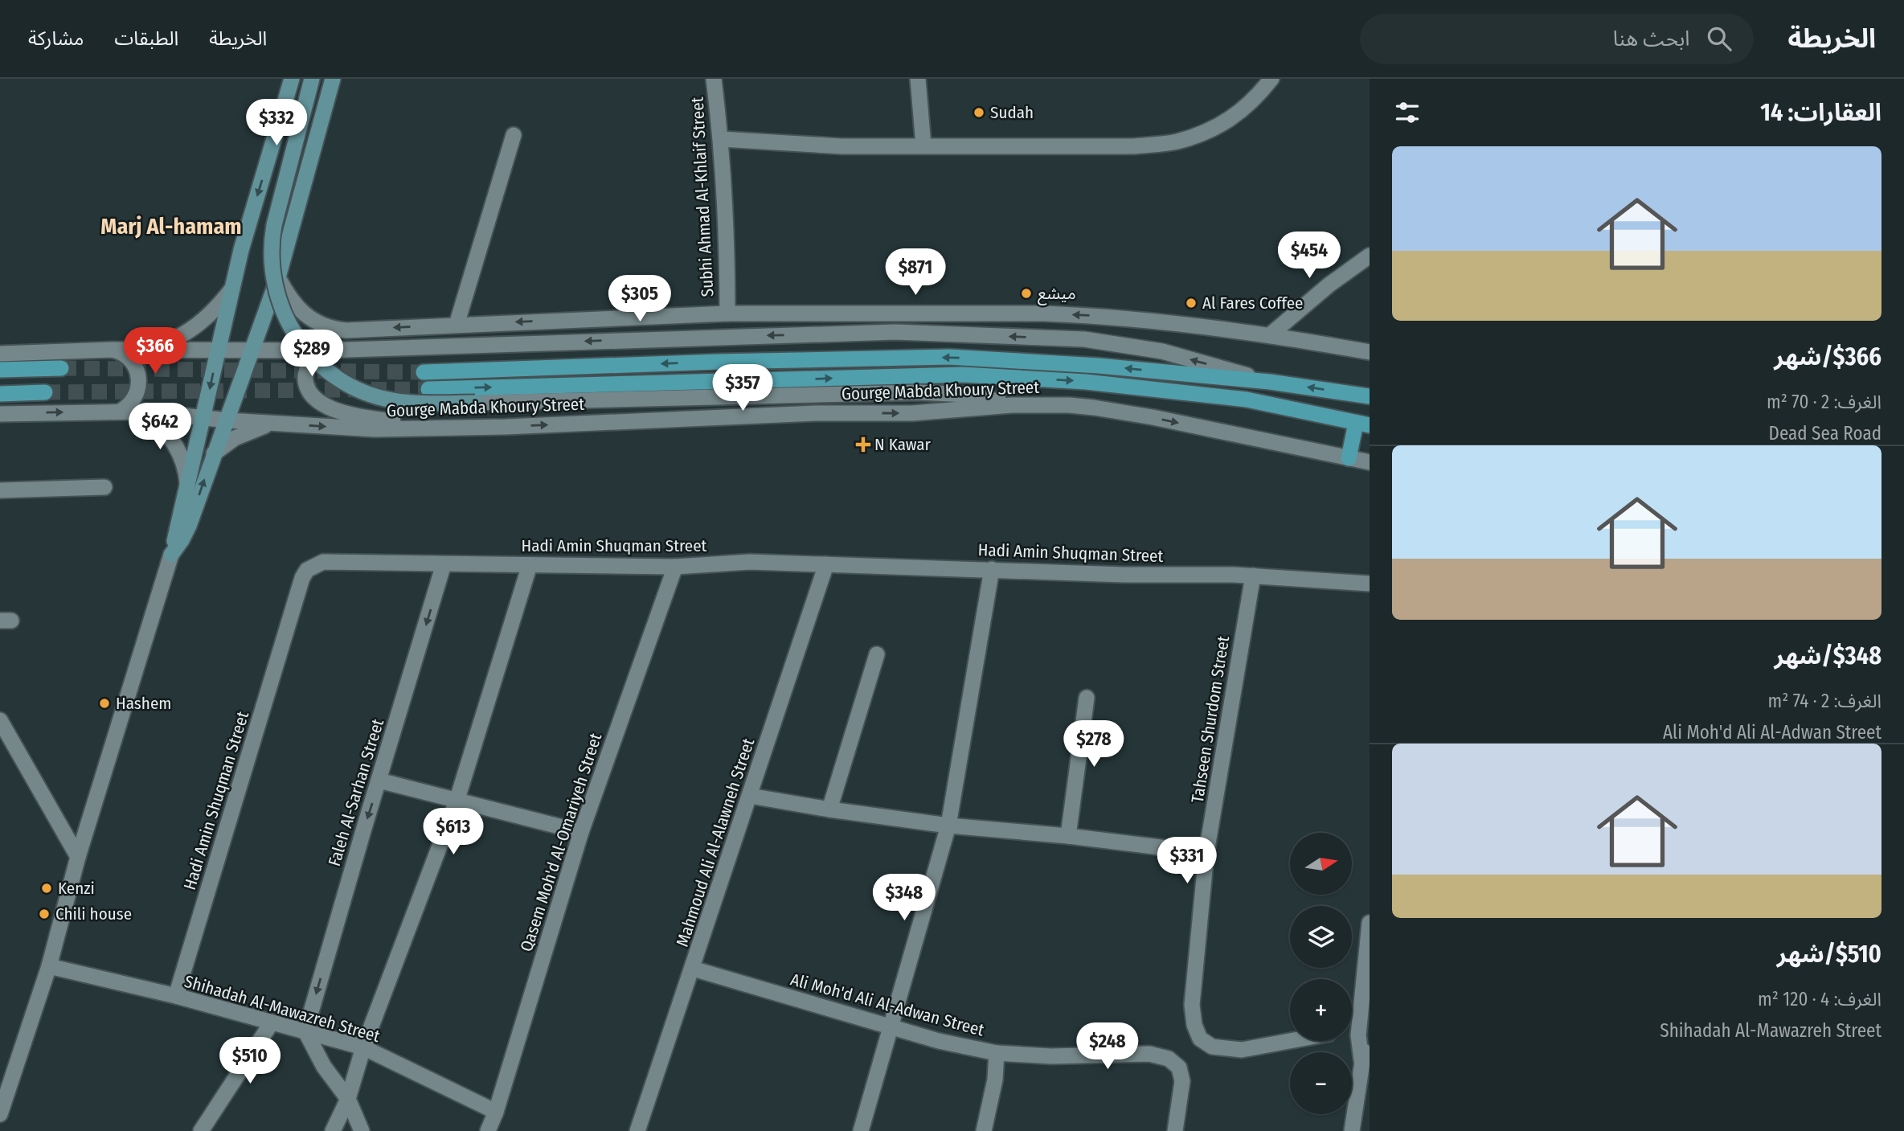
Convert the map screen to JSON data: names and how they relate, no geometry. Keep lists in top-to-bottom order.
{
  "streets": {
    "street": [
      "Subhi Ahmad Al-Khlaif Street",
      "Gourge Mabda Khoury Street",
      "Hadi Amin Shuqman Street",
      "Tahseen Shurdom Street",
      "Faleh Al-Sarhan Street",
      "Qasem Moh'd Al-Omariyeh Street",
      "Mahmoud Ali Al-Alawneh Street",
      "Ali Moh'd Ali Al-Adwan Street",
      "Shihadah Al-Mawazreh Street"
    ]
  },
  "crossings": [
    ["Hadi Amin Shuqman Street", "Tahseen Shurdom Street"],
    ["Hadi Amin Shuqman Street", "Faleh Al-Sarhan Street"],
    ["Hadi Amin Shuqman Street", "Qasem Moh'd Al-Omariyeh Street"],
    ["Hadi Amin Shuqman Street", "Mahmoud Ali Al-Alawneh Street"],
    ["Hadi Amin Shuqman Street", "Shihadah Al-Mawazreh Street"],
    ["Faleh Al-Sarhan Street", "Shihadah Al-Mawazreh Street"],
    ["Qasem Moh'd Al-Omariyeh Street", "Shihadah Al-Mawazreh Street"],
    ["Mahmoud Ali Al-Alawneh Street", "Ali Moh'd Ali Al-Adwan Street"]
  ],
  "districts": ["Marj Al-hamam"],
  "places": {
    "other": [
      "Sudah",
      "ميشع",
      "Al Fares Coffee",
      "Hashem",
      "Kenzi",
      "Chili house"
    ],
    "health": ["N Kawar"]
  },
  "north": "right",
  "page": {
    "header": "الخريطة",
    "search": "ابحث هنا",
    "nav": ["الخريطة", "الطبقات", "مشاركة"],
    "heading": "العقارات: 14",
    "price": [
      "$332",
      "$454",
      "$871",
      "$305",
      "$366",
      "$289",
      "$357",
      "$642",
      "$278",
      "$613",
      "$331",
      "$348",
      "$248",
      "$510"
    ],
    "list": [
      {
        "name": "$366/شهر",
        "note": "الغرف: 2 · 70 m² · Dead Sea Road"
      },
      {
        "name": "$348/شهر",
        "note": "الغرف: 2 · 74 m² · Ali Moh'd Ali Al-Adwan Street"
      },
      {
        "name": "$510/شهر",
        "note": "الغرف: 4 · 120 m² · Shihadah Al-Mawazreh Street"
      }
    ],
    "map_buttons": ["+", "−"]
  }
}
